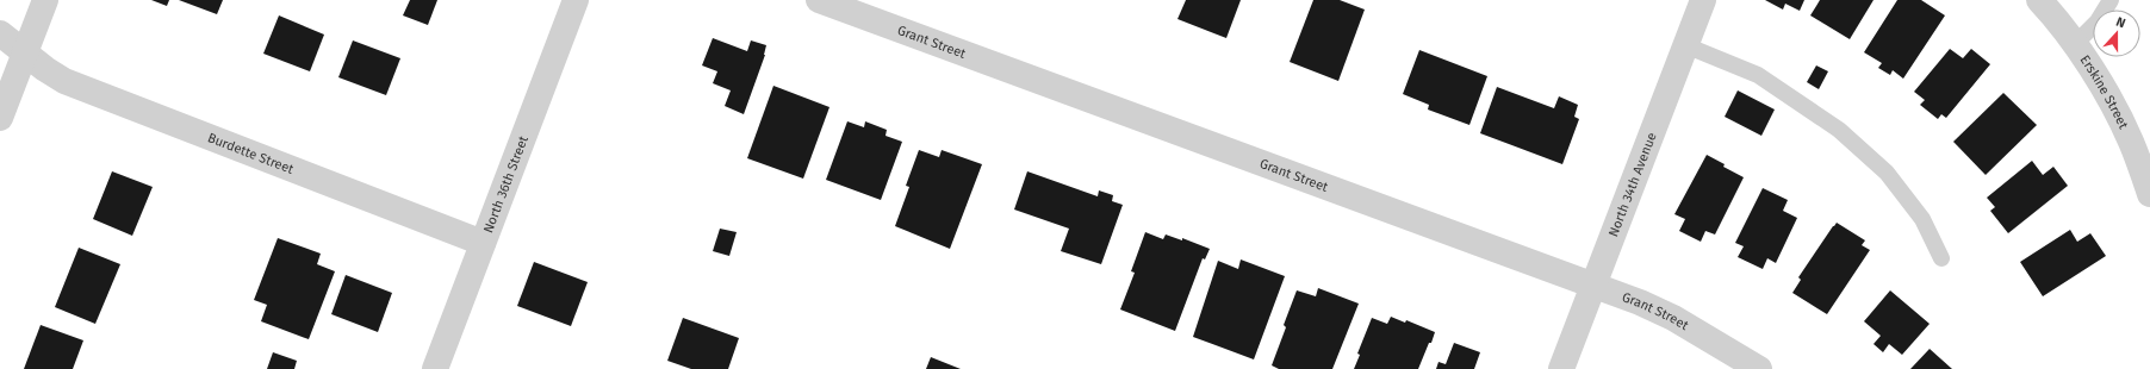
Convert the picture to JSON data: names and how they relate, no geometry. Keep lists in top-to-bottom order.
{
  "streets": {
    "street": [
      "Grant Street",
      "Erskine Street",
      "Burdette Street",
      "North 36th Street",
      "North 34th Avenue"
    ]
  },
  "crossings": [
    ["Grant Street", "North 34th Avenue"],
    ["Burdette Street", "North 36th Street"]
  ],
  "north": "top"
}
